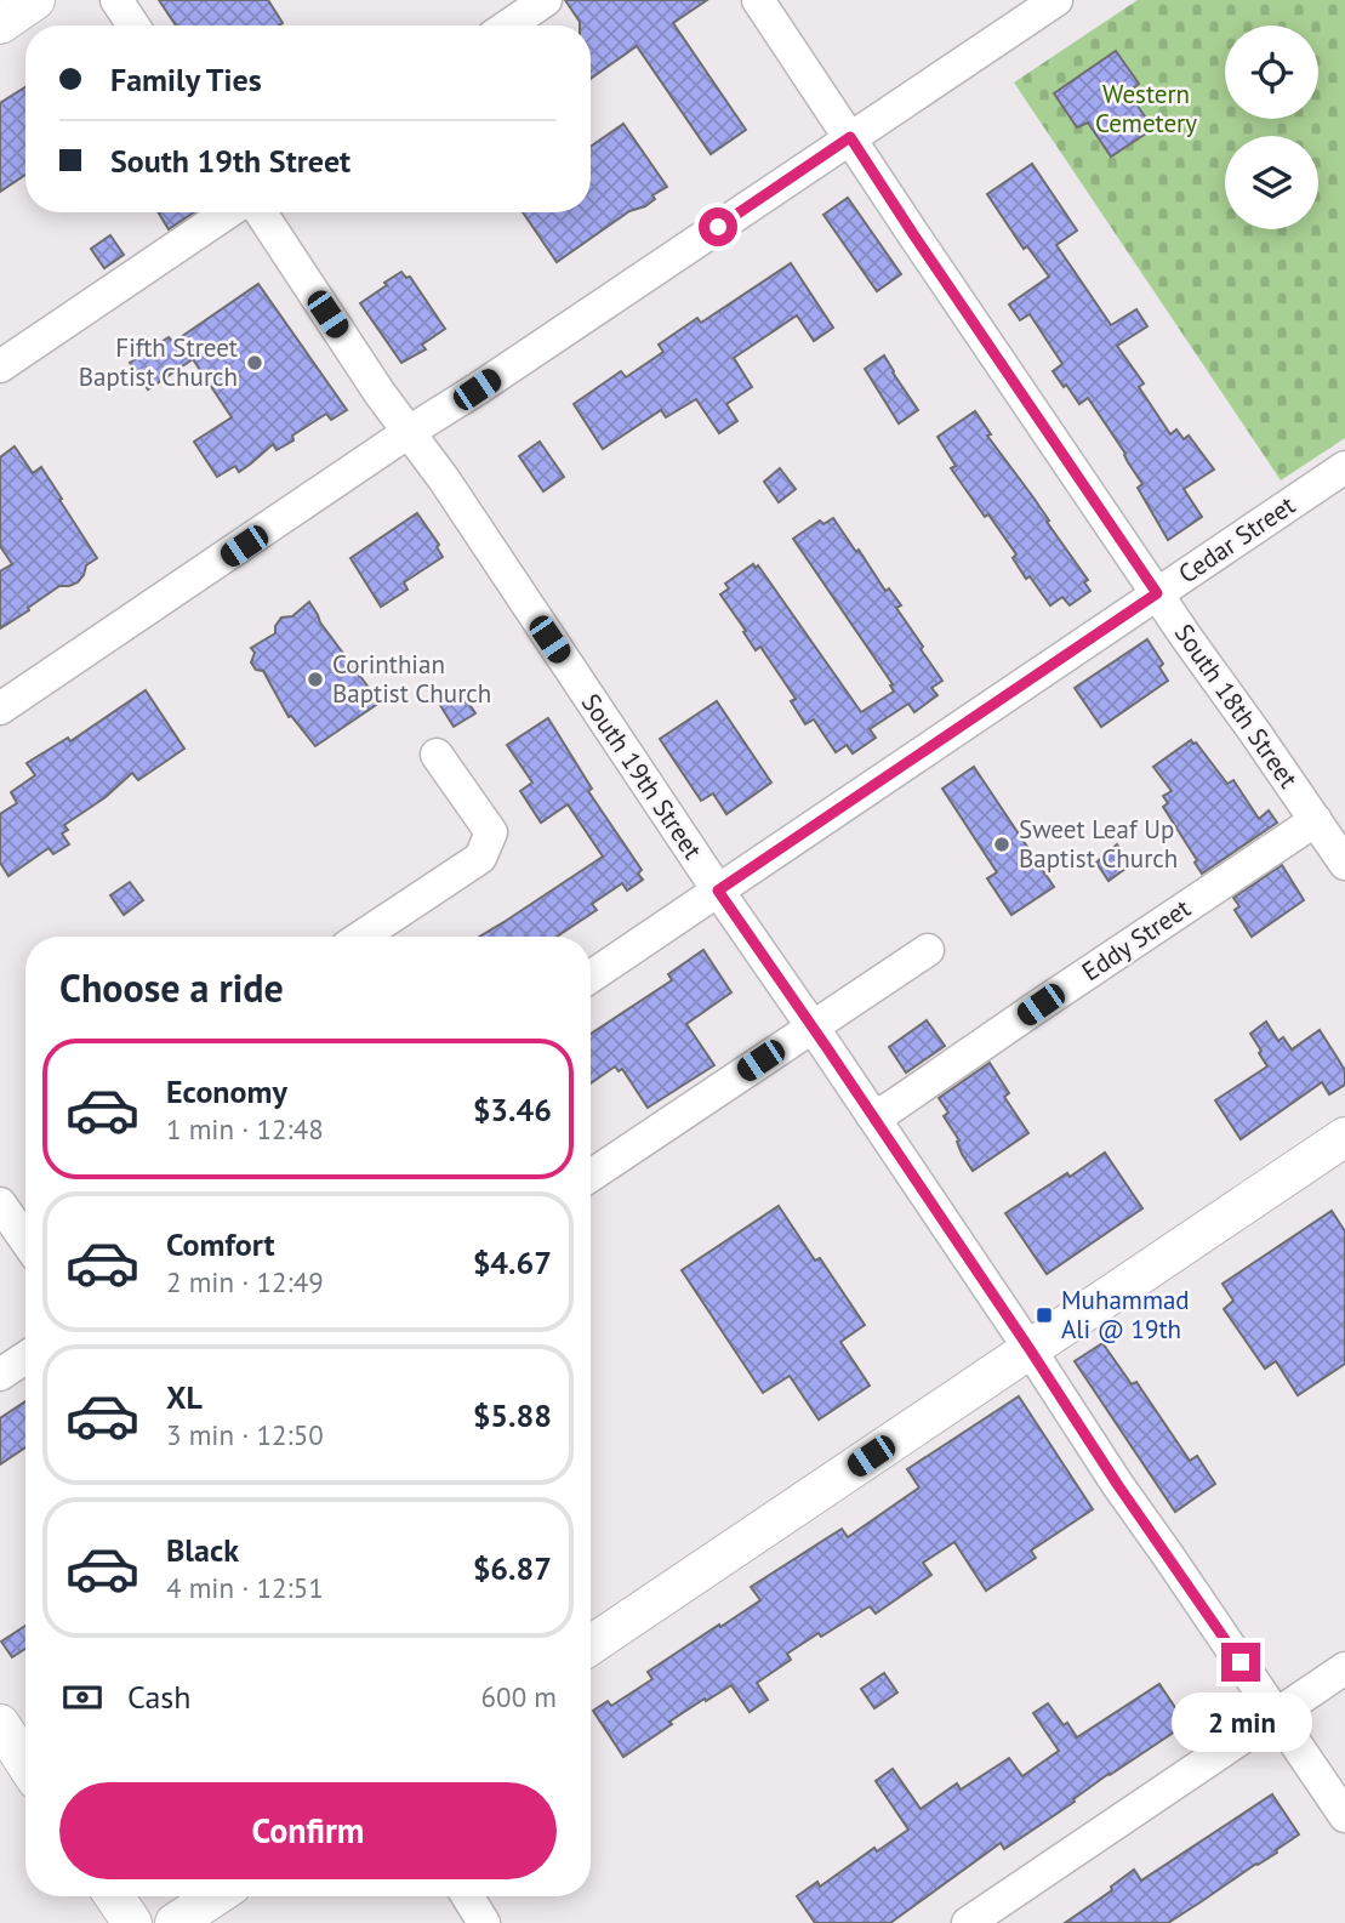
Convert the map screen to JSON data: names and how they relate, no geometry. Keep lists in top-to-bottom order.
{
  "streets": {
    "street": [
      "Cedar Street",
      "South 18th Street",
      "South 19th Street",
      "Eddy Street"
    ]
  },
  "crossings": [
    ["Cedar Street", "South 18th Street"],
    ["Cedar Street", "South 19th Street"],
    ["South 18th Street", "Eddy Street"],
    ["South 19th Street", "Eddy Street"]
  ],
  "parks": ["Western Cemetery"],
  "places": {
    "other": ["Fifth Street Baptist Church", "Corinthian Baptist Church", "Sweet Leaf Up Baptist Church"],
    "transit": ["Muhammad Ali @ 19th"]
  },
  "page": {
    "banner": ["Family Ties", "South 19th Street"],
    "heading": "Choose a ride",
    "list": [
      {
        "name": "Economy",
        "note": "1 min · 12:48",
        "value": "$3.46"
      },
      {
        "name": "Comfort",
        "note": "2 min · 12:49",
        "value": "$4.67"
      },
      {
        "name": "XL",
        "note": "3 min · 12:50",
        "value": "$5.88"
      },
      {
        "name": "Black",
        "note": "4 min · 12:51",
        "value": "$6.87"
      }
    ],
    "pay": ["Cash", "600 m"],
    "bubble": "2 min",
    "buttons": "Confirm"
  }
}
